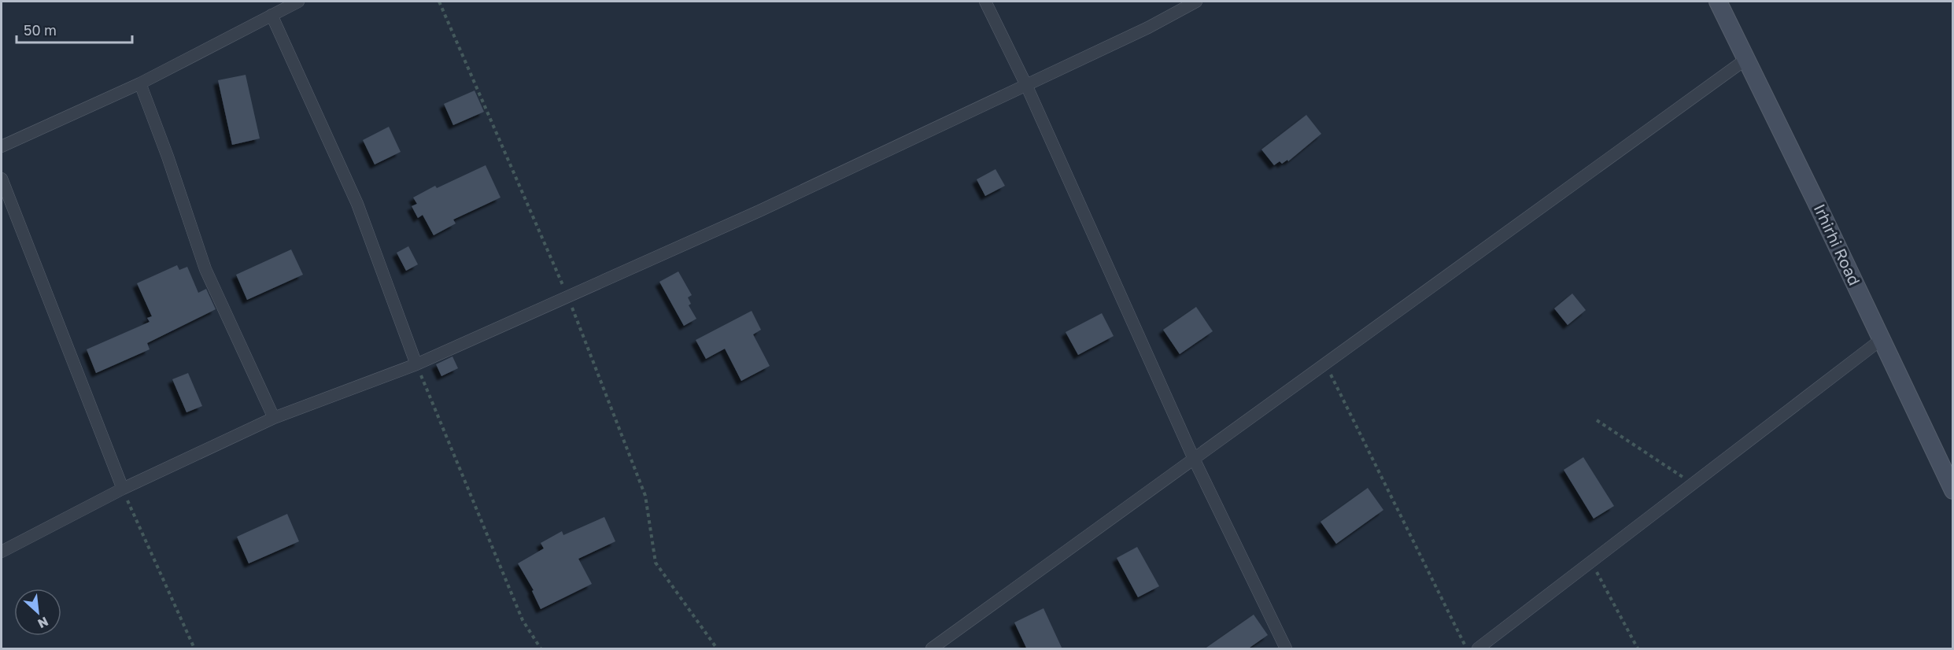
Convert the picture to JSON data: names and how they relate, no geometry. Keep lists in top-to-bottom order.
{
  "streets": {
    "street": ["Irhirhi Road"]
  },
  "scale_bar": "50 m",
  "north": "bottom right"
}
